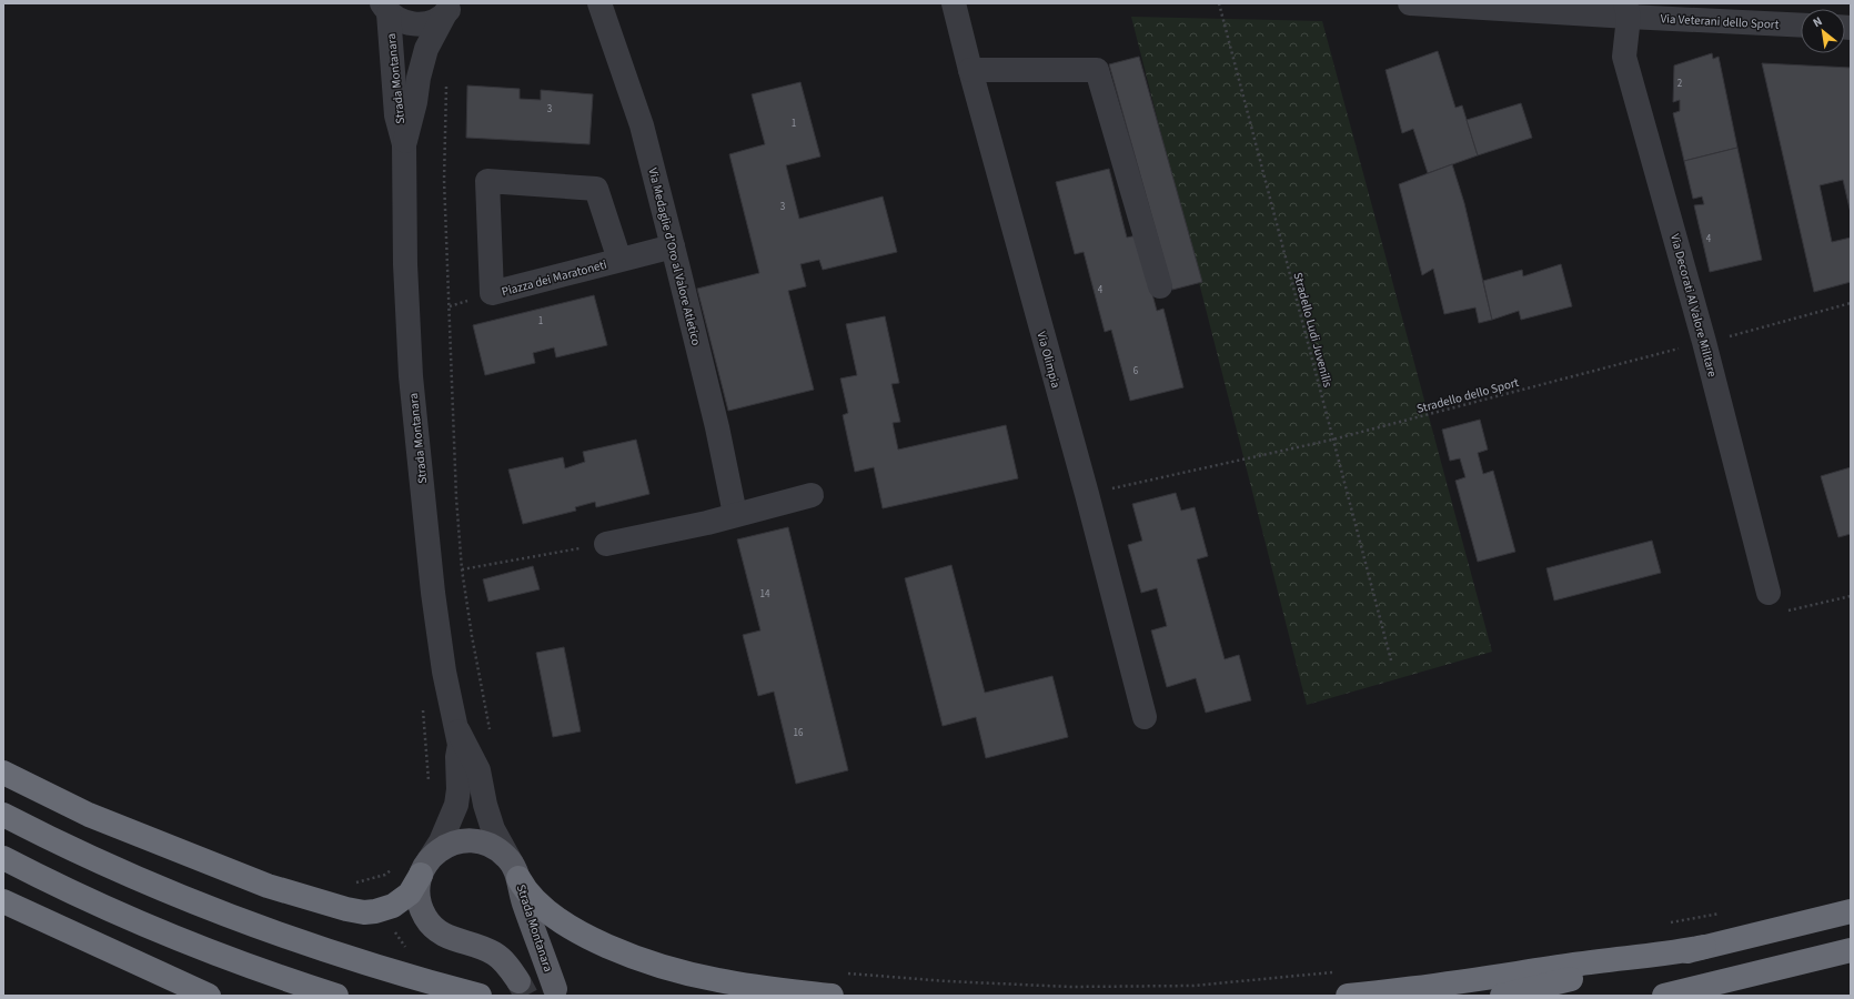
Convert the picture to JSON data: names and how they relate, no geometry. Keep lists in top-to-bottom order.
{
  "streets": {
    "main road": ["Strada Montanara"],
    "street": [
      "Via Veterani dello Sport",
      "Via Medaglie d'Oro al Valore Atletico",
      "Piazza dei Maratoneti",
      "Via Decorati Al Valore Militare",
      "Via Olimpia"
    ],
    "path": ["Stradello Ludi Juvenilis", "Stradello dello Sport"]
  },
  "crossings": [
    ["Via Veterani dello Sport", "Via Decorati Al Valore Militare"],
    ["Via Medaglie d'Oro al Valore Atletico", "Piazza dei Maratoneti"],
    ["Via Decorati Al Valore Militare", "Stradello dello Sport"],
    ["Stradello Ludi Juvenilis", "Stradello dello Sport"],
    ["Via Olimpia", "Stradello dello Sport"]
  ],
  "house_numbers": [
    "2",
    "3",
    "1",
    "3",
    "4",
    "4",
    "1",
    "6",
    "14",
    "16"
  ],
  "north": "top left"
}
